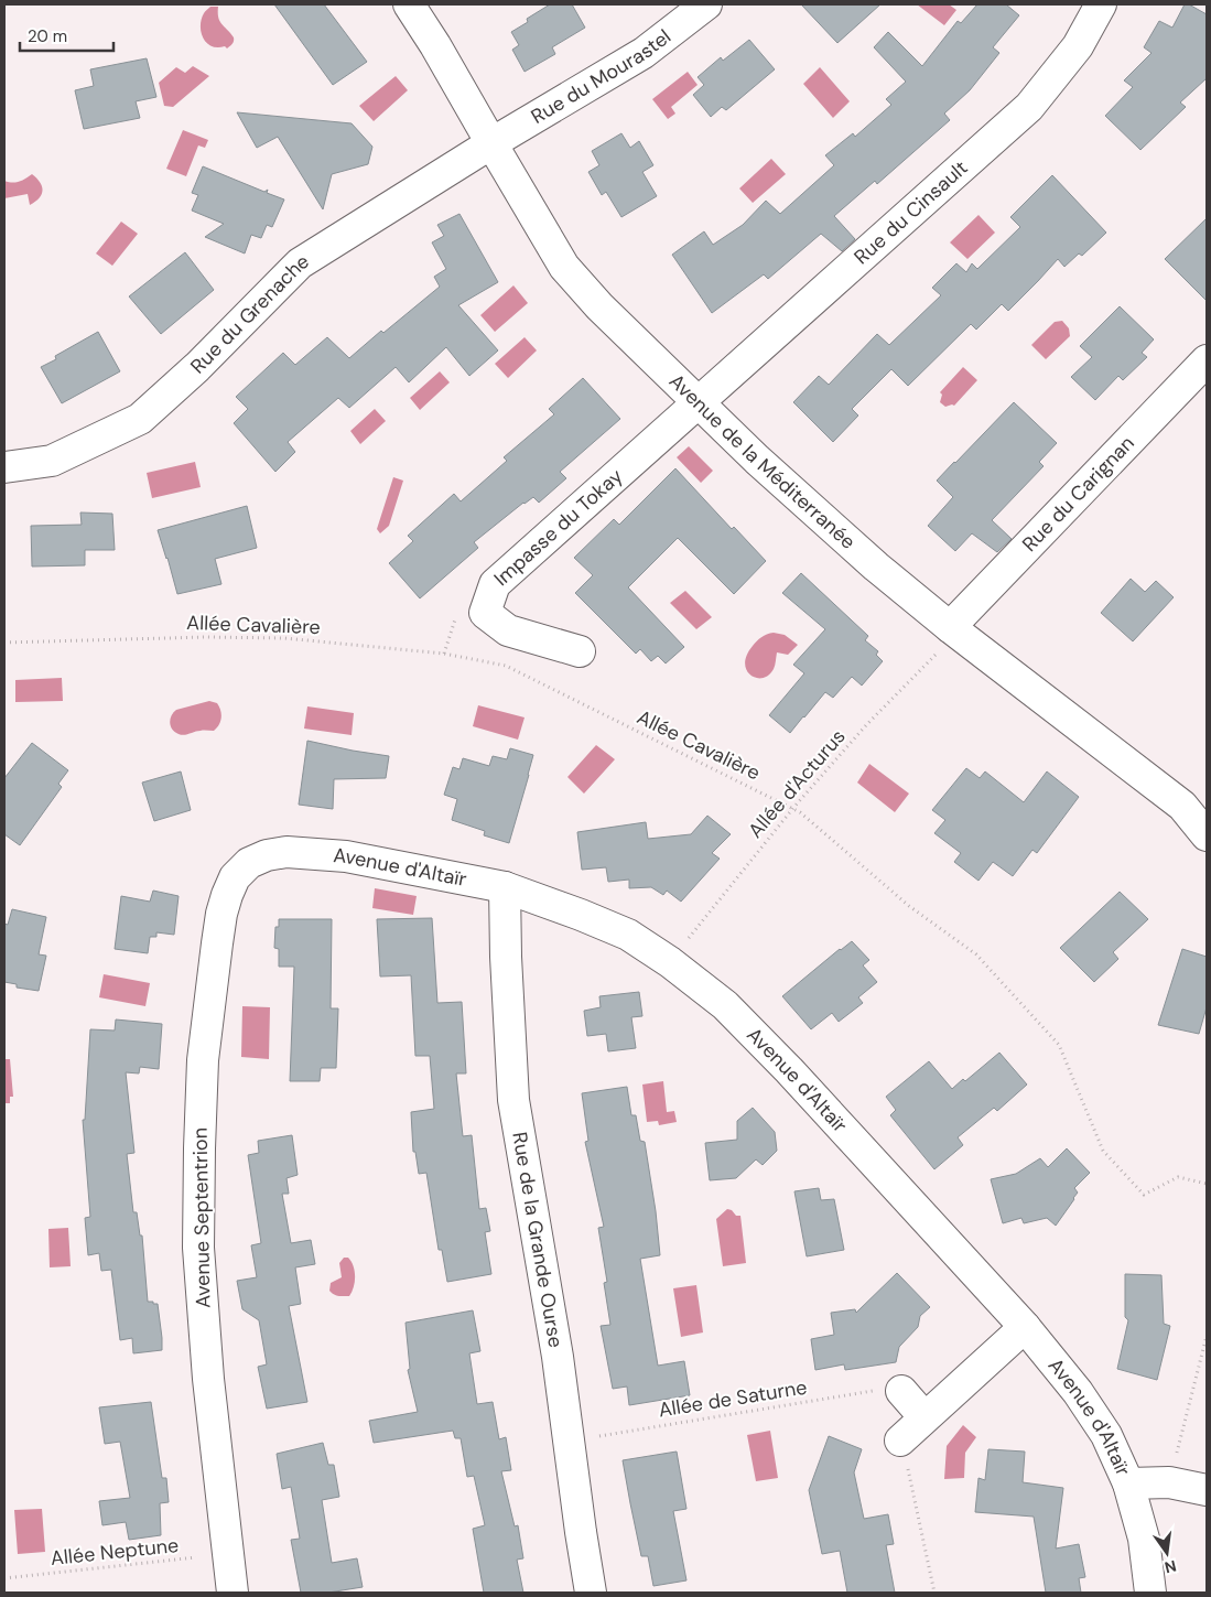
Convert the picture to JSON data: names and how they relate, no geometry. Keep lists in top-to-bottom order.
{
  "streets": {
    "street": [
      "Rue du Mourastel",
      "Rue du Cinsault",
      "Rue du Grenache",
      "Avenue de la Méditerranée",
      "Rue du Carignan",
      "Impasse du Tokay",
      "Avenue d'Altaïr",
      "Avenue Septentrion",
      "Rue de la Grande Ourse"
    ],
    "path": [
      "Allée Cavalière",
      "Allée d'Acturus",
      "Allée de Saturne",
      "Allée Neptune"
    ]
  },
  "crossings": [
    ["Rue du Mourastel", "Rue du Grenache"],
    ["Rue du Mourastel", "Avenue de la Méditerranée"],
    ["Rue du Cinsault", "Avenue de la Méditerranée"],
    ["Rue du Cinsault", "Impasse du Tokay"],
    ["Rue du Grenache", "Avenue de la Méditerranée"],
    ["Avenue de la Méditerranée", "Rue du Carignan"],
    ["Avenue de la Méditerranée", "Impasse du Tokay"],
    ["Avenue de la Méditerranée", "Allée d'Acturus"],
    ["Rue du Carignan", "Allée d'Acturus"],
    ["Allée Cavalière", "Allée d'Acturus"],
    ["Allée d'Acturus", "Avenue d'Altaïr"],
    ["Avenue d'Altaïr", "Avenue Septentrion"],
    ["Avenue d'Altaïr", "Rue de la Grande Ourse"],
    ["Avenue Septentrion", "Allée Neptune"],
    ["Rue de la Grande Ourse", "Allée de Saturne"]
  ],
  "scale_bar": "20 m",
  "north": "bottom"
}
